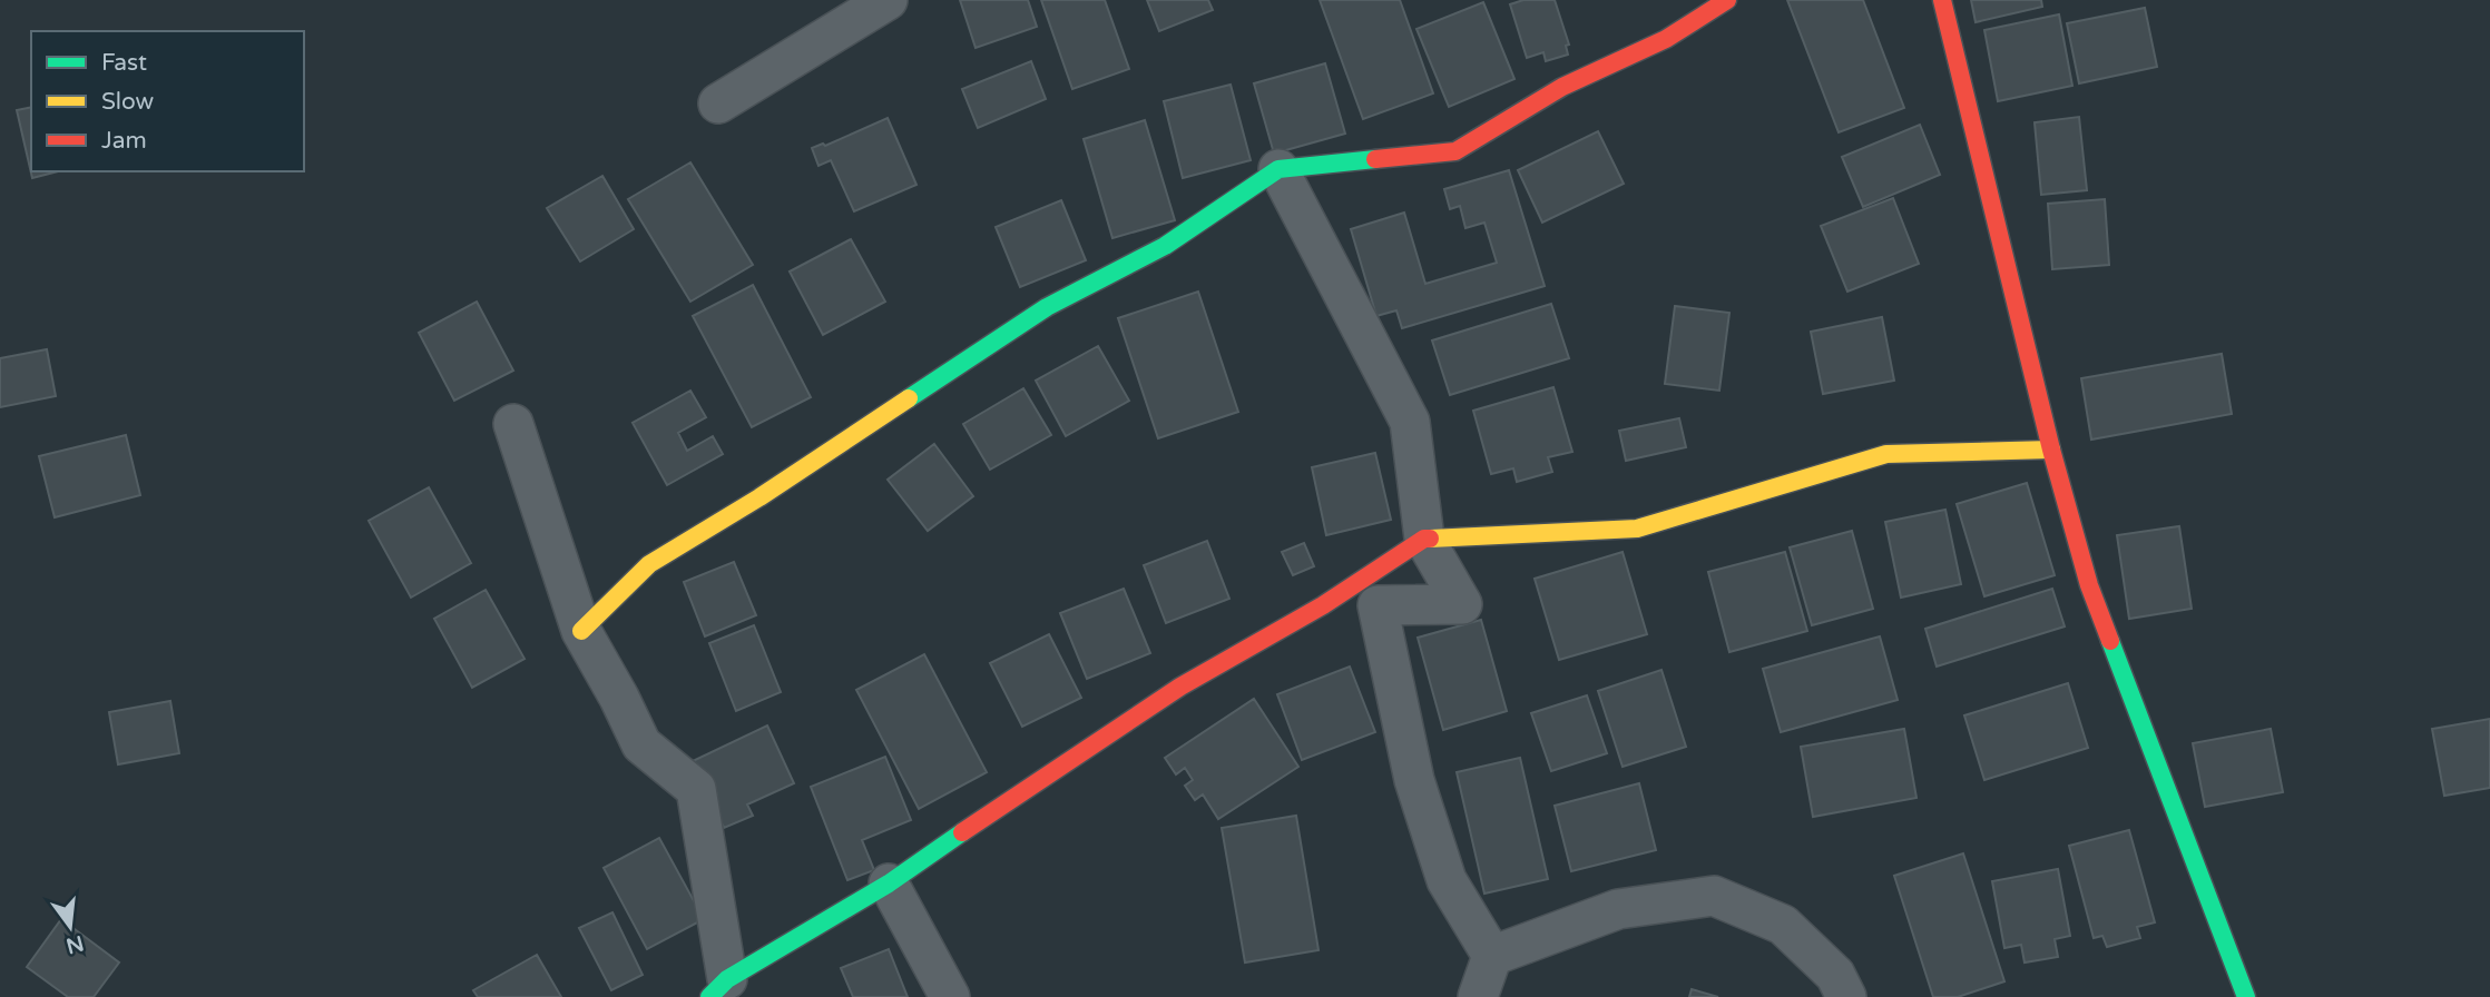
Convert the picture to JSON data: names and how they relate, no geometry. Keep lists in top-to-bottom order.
{
  "legend": ["Fast", "Slow", "Jam"],
  "north": "bottom"
}
